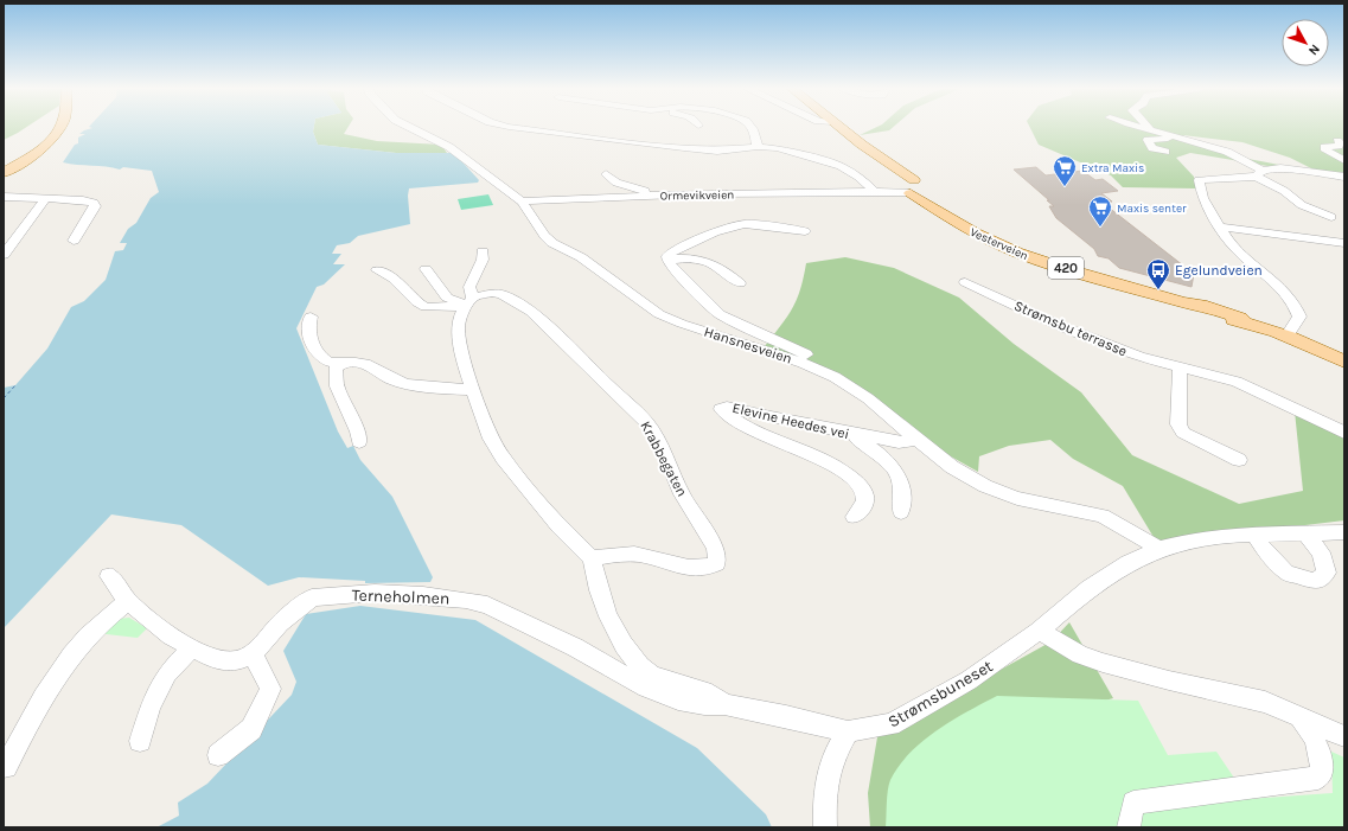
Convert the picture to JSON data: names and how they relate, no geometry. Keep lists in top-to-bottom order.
{
  "streets": {
    "main road": ["Vesterveien", "420"],
    "street": [
      "Ormevikveien",
      "Strømsbu terrasse",
      "Hansnesveien",
      "Elevine Heedes vei",
      "Krabbegaten",
      "Terneholmen",
      "Strømsbuneset"
    ]
  },
  "crossings": [
    ["Ormevikveien", "Vesterveien"],
    ["Ormevikveien", "Hansnesveien"],
    ["Hansnesveien", "Elevine Heedes vei"],
    ["Hansnesveien", "Strømsbuneset"],
    ["Krabbegaten", "Strømsbuneset"],
    ["Terneholmen", "Strømsbuneset"]
  ],
  "places": {
    "supermarket": ["Extra Maxis", "Maxis senter"],
    "bus stop": ["Egelundveien"]
  },
  "north": "bottom right"
}
